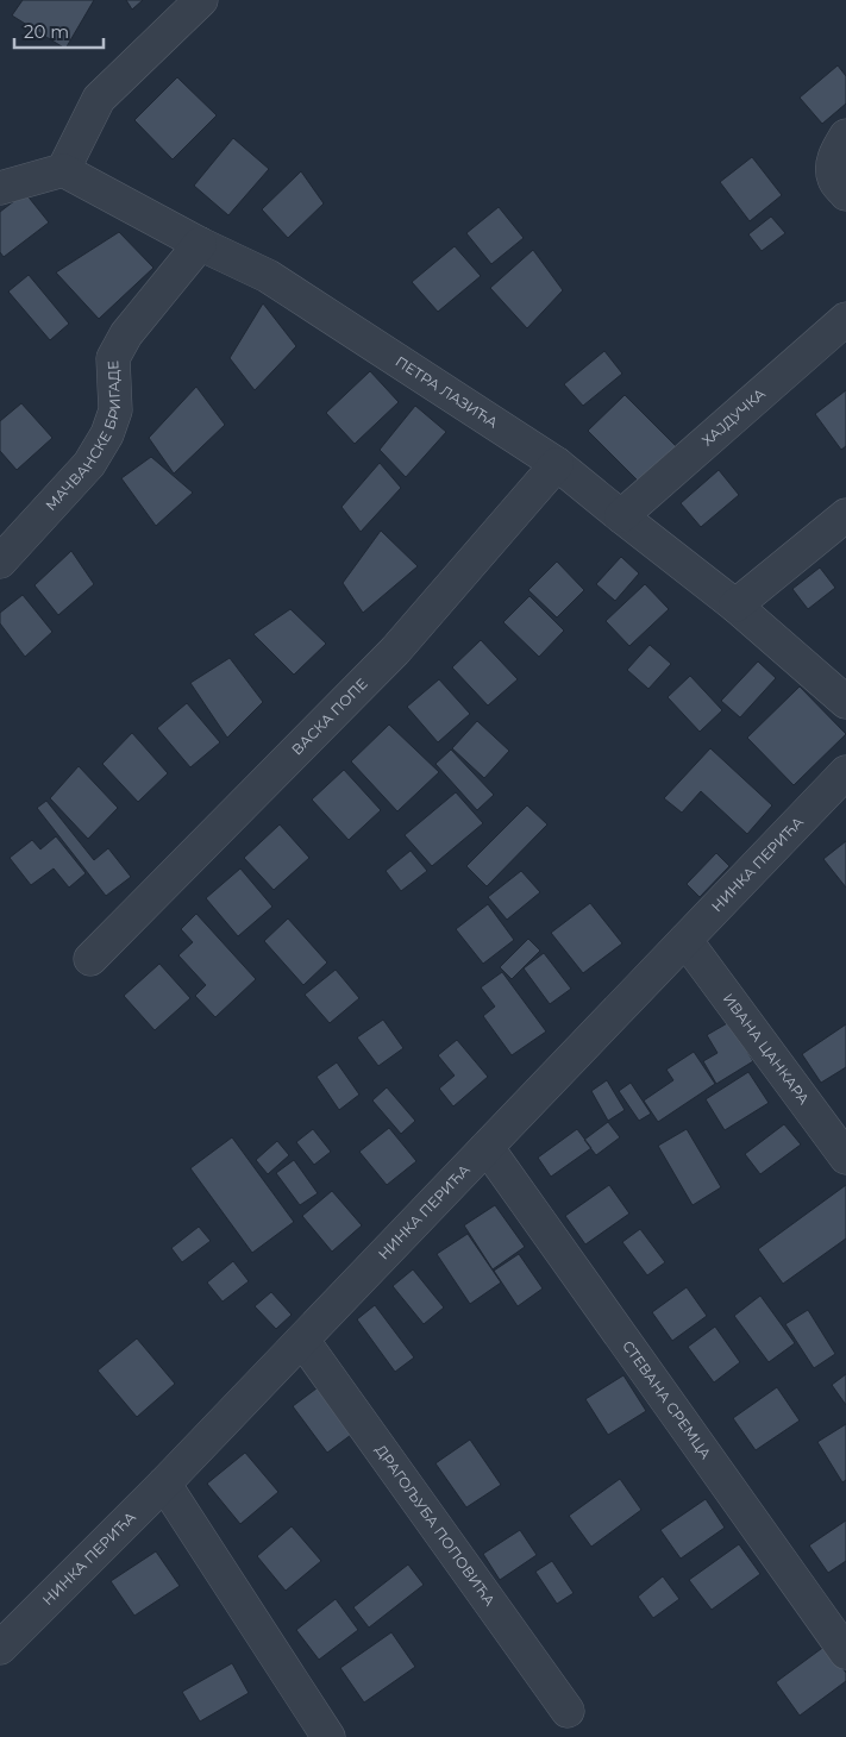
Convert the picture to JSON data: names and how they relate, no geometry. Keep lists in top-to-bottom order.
{
  "streets": {
    "street": [
      "ПЕТРА ЛАЗИЋА",
      "ХАЈДУЧКА",
      "МАЧВАНСКЕ БРИГАДЕ",
      "ВАСКА ПОПЕ",
      "НИНКА ПЕРИЋА",
      "ИВАНА ЦАНКАРА",
      "СТЕВАНА СРЕМЦА",
      "ДРАГОЉУБА ПОПОВИЋА"
    ]
  },
  "crossings": [
    ["ПЕТРА ЛАЗИЋА", "ХАЈДУЧКА"],
    ["ПЕТРА ЛАЗИЋА", "МАЧВАНСКЕ БРИГАДЕ"],
    ["ПЕТРА ЛАЗИЋА", "ВАСКА ПОПЕ"],
    ["НИНКА ПЕРИЋА", "ИВАНА ЦАНКАРА"],
    ["НИНКА ПЕРИЋА", "СТЕВАНА СРЕМЦА"],
    ["НИНКА ПЕРИЋА", "ДРАГОЉУБА ПОПОВИЋА"]
  ],
  "scale_bar": "20 m"
}
